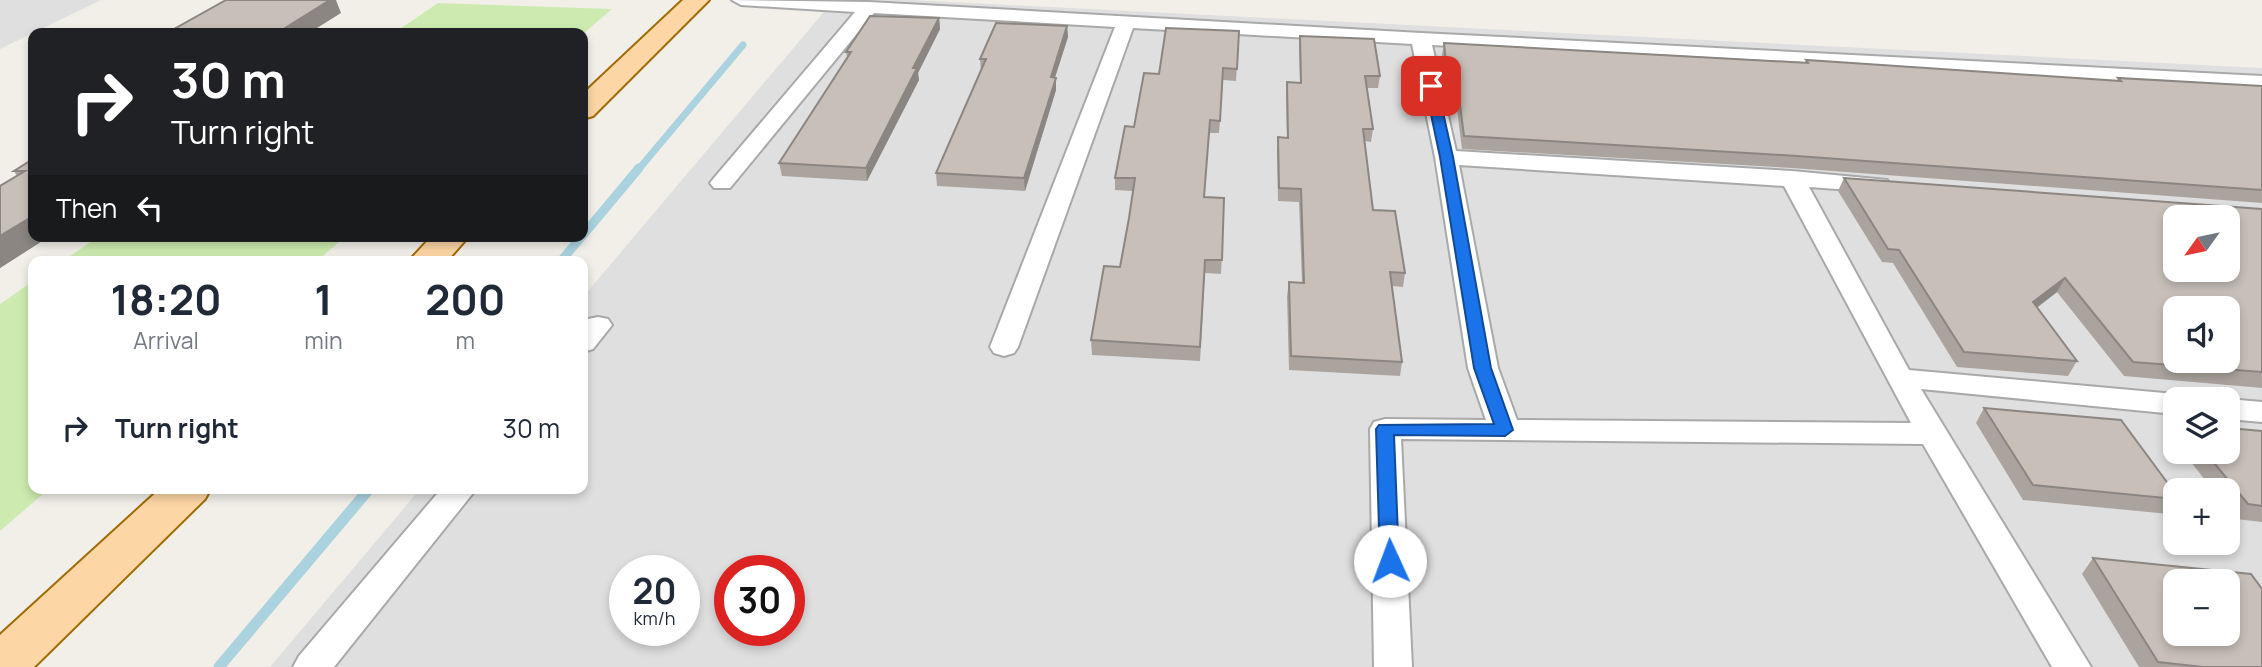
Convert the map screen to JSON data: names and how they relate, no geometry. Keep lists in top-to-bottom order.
{
  "north": "bottom left",
  "page": {
    "turn": ["30 m", "Turn right"],
    "then": "Then",
    "map_buttons": ["+", "−"],
    "eta": [
      "18:20",
      "Arrival",
      "1",
      "min",
      "200",
      "m"
    ],
    "list": [
      {
        "name": "Turn right",
        "value": "30 m"
      }
    ],
    "speed": "20 km/h",
    "limit": "30"
  }
}
